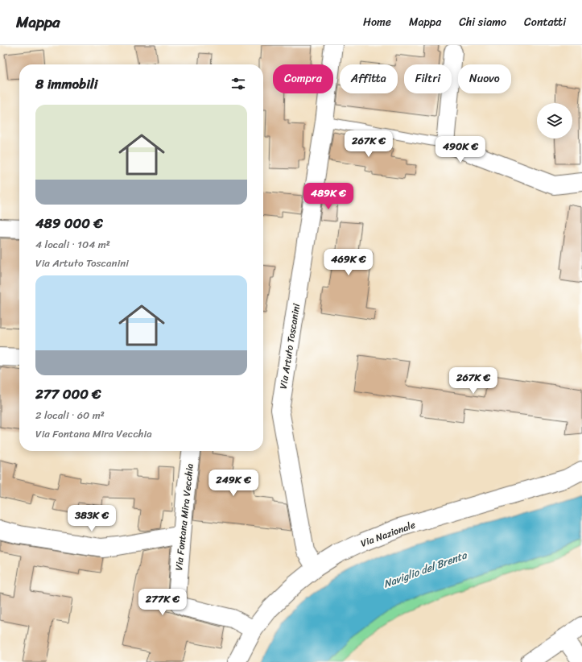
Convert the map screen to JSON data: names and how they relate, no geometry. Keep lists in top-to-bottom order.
{
  "streets": {
    "street": ["Via Artuto Toscanini", "Via Fontana Mira Vecchia", "Via Nazionale"]
  },
  "crossings": [
    ["Via Artuto Toscanini", "Via Nazionale"],
    ["Via Fontana Mira Vecchia", "Via Nazionale"]
  ],
  "water": ["Naviglio del Brenta"],
  "page": {
    "header": "Mappa",
    "nav": [
      "Home",
      "Mappa",
      "Chi siamo",
      "Contatti"
    ],
    "chip": [
      "Compra",
      "Affitta",
      "Filtri",
      "Nuovo"
    ],
    "heading": "8 immobili",
    "list": [
      {
        "name": "489 000 €",
        "note": "4 locali · 104 m² · Via Artuto Toscanini"
      },
      {
        "name": "277 000 €",
        "note": "2 locali · 60 m² · Via Fontana Mira Vecchia"
      }
    ],
    "price": [
      "267K €",
      "490K €",
      "489K €",
      "469K €",
      "267K €",
      "249K €",
      "383K €",
      "277K €"
    ]
  }
}
